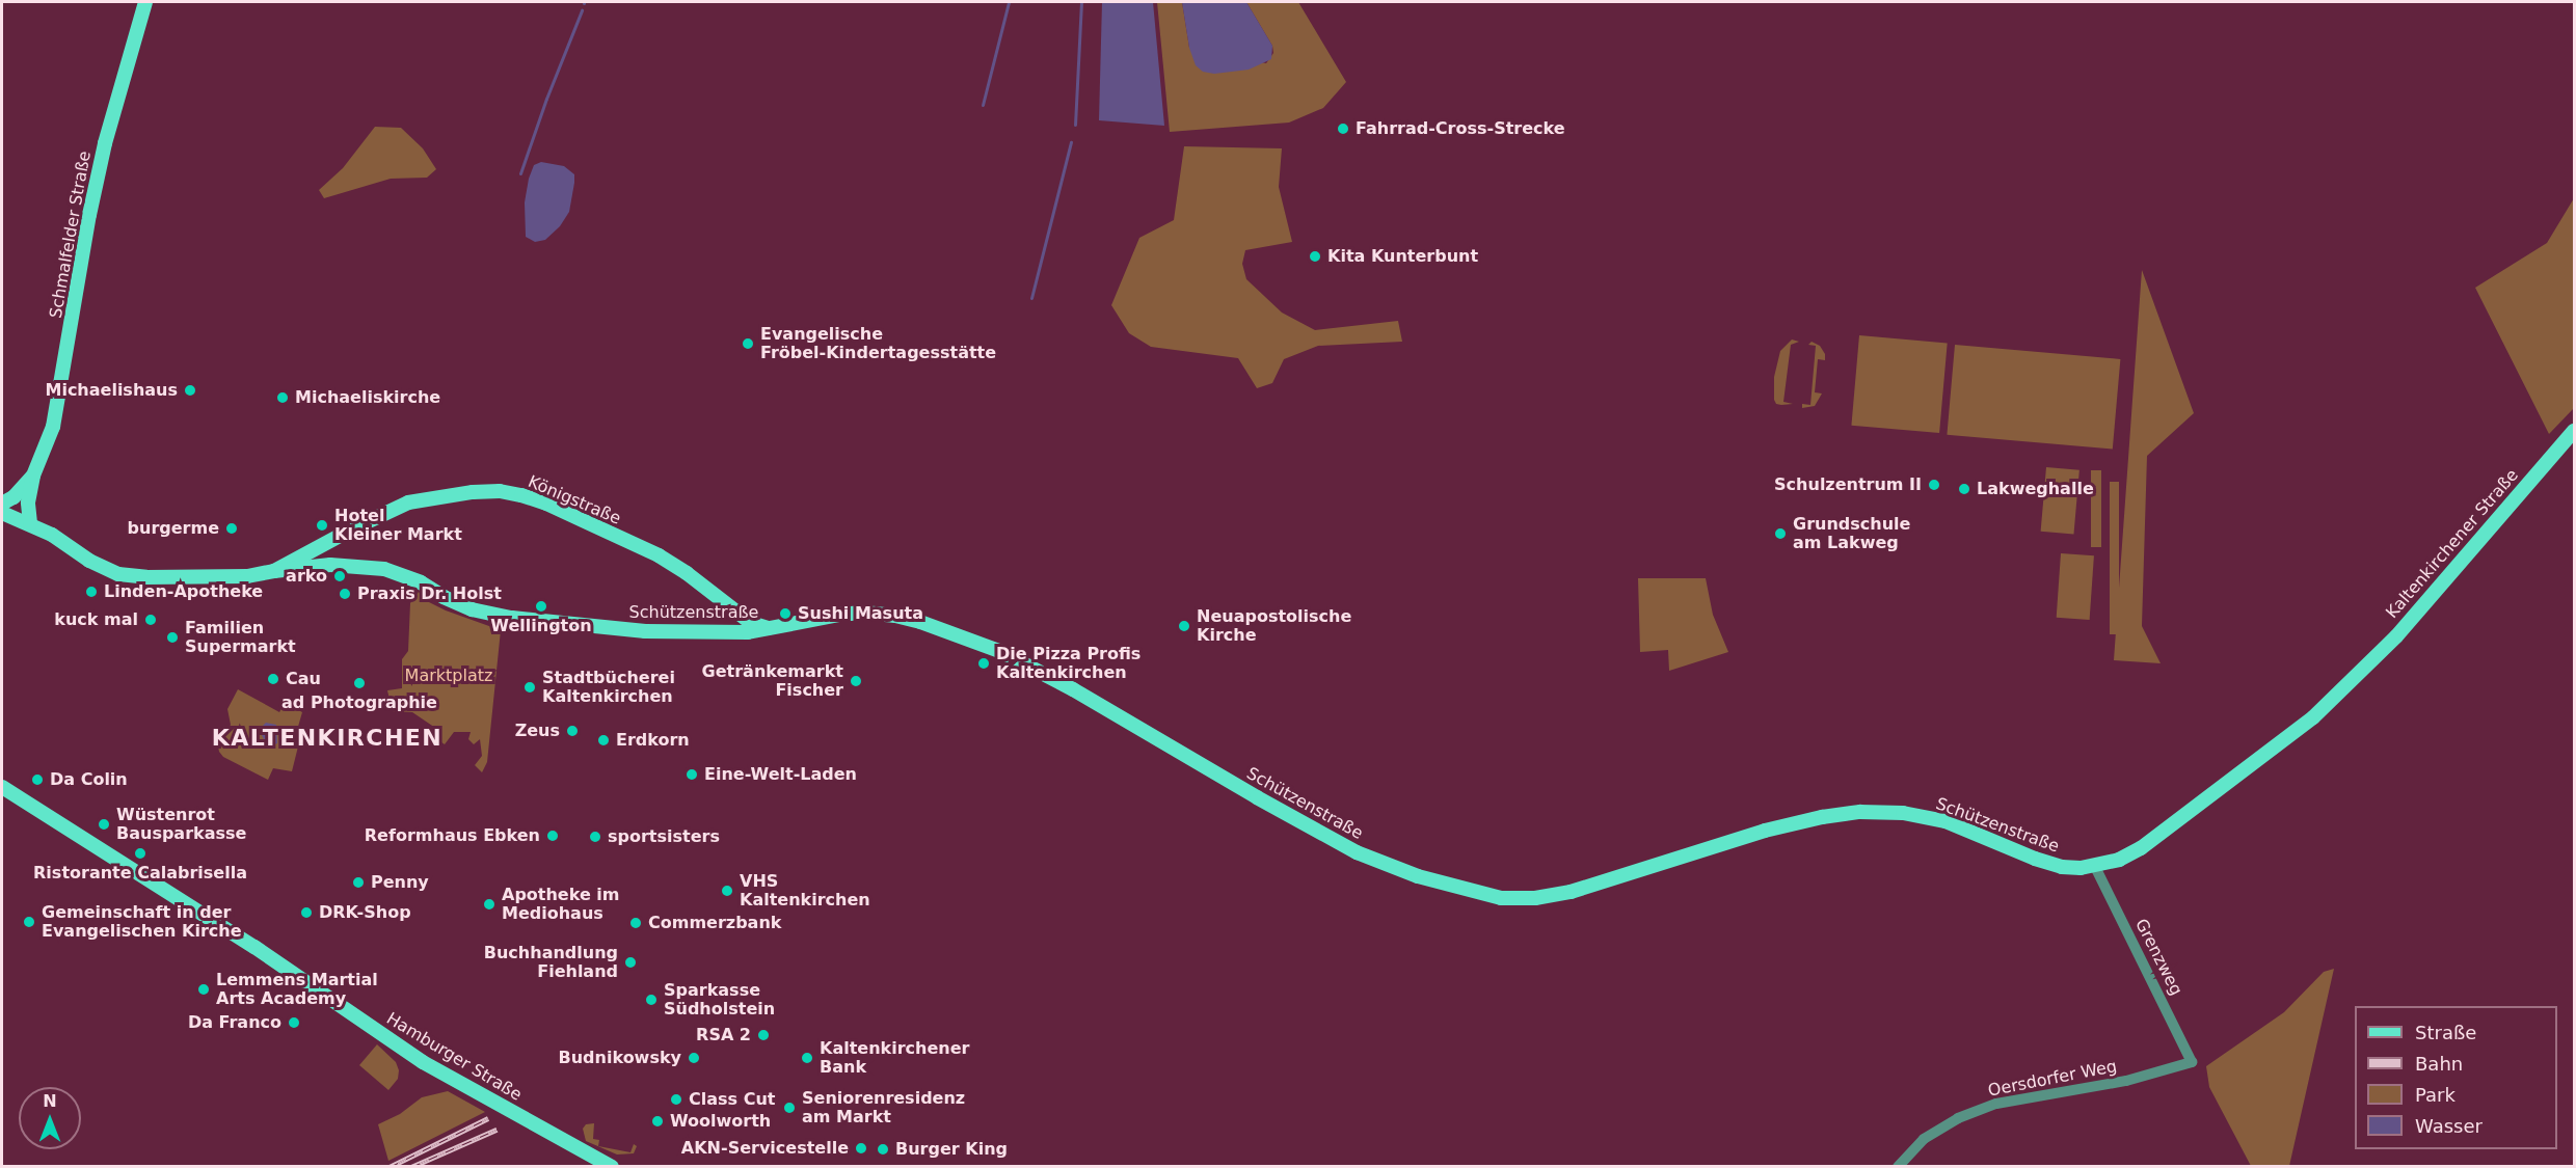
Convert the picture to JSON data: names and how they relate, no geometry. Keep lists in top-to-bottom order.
{
  "streets": {
    "main road": [
      "Schmalfelder Straße",
      "Königstraße",
      "Kaltenkirchener Straße",
      "Schützenstraße",
      "Hamburger Straße"
    ],
    "street": ["Grenzweg", "Oersdorfer Weg"]
  },
  "crossings": [
    ["Schmalfelder Straße", "Königstraße"],
    ["Königstraße", "Schützenstraße"],
    ["Kaltenkirchener Straße", "Schützenstraße"],
    ["Kaltenkirchener Straße", "Grenzweg"],
    ["Schützenstraße", "Grenzweg"],
    ["Grenzweg", "Oersdorfer Weg"]
  ],
  "districts": ["KALTENKIRCHEN"],
  "parks": ["Marktplatz"],
  "places": [
    "Fahrrad-Cross-Strecke",
    "Kita Kunterbunt",
    "Evangelische Fröbel-Kindertagesstätte",
    "Michaelishaus",
    "Michaeliskirche",
    "Schulzentrum II",
    "Lakweghalle",
    "Hotel Kleiner Markt",
    "burgerme",
    "Grundschule am Lakweg",
    "arko",
    "Linden-Apotheke",
    "Praxis Dr. Holst",
    "Wellington",
    "Sushi Masuta",
    "kuck mal",
    "Neuapostolische Kirche",
    "Familien Supermarkt",
    "Die Pizza Profis Kaltenkirchen",
    "Cau",
    "Getränkemarkt Fischer",
    "ad Photographie",
    "Stadtbücherei Kaltenkirchen",
    "Zeus",
    "Erdkorn",
    "Eine-Welt-Laden",
    "Da Colin",
    "Wüstenrot Bausparkasse",
    "Reformhaus Ebken",
    "sportsisters",
    "Ristorante Calabrisella",
    "Penny",
    "VHS Kaltenkirchen",
    "Apotheke im Mediohaus",
    "DRK-Shop",
    "Gemeinschaft in der Evangelischen Kirche",
    "Commerzbank",
    "Buchhandlung Fiehland",
    "Lemmens Martial Arts Academy",
    "Sparkasse Südholstein",
    "Da Franco",
    "RSA 2",
    "Budnikowsky",
    "Kaltenkirchener Bank",
    "Class Cut",
    "Seniorenresidenz am Markt",
    "Woolworth",
    "AKN-Servicestelle",
    "Burger King"
  ],
  "legend": [
    "Straße",
    "Bahn",
    "Park",
    "Wasser"
  ],
  "north": "top"
}
